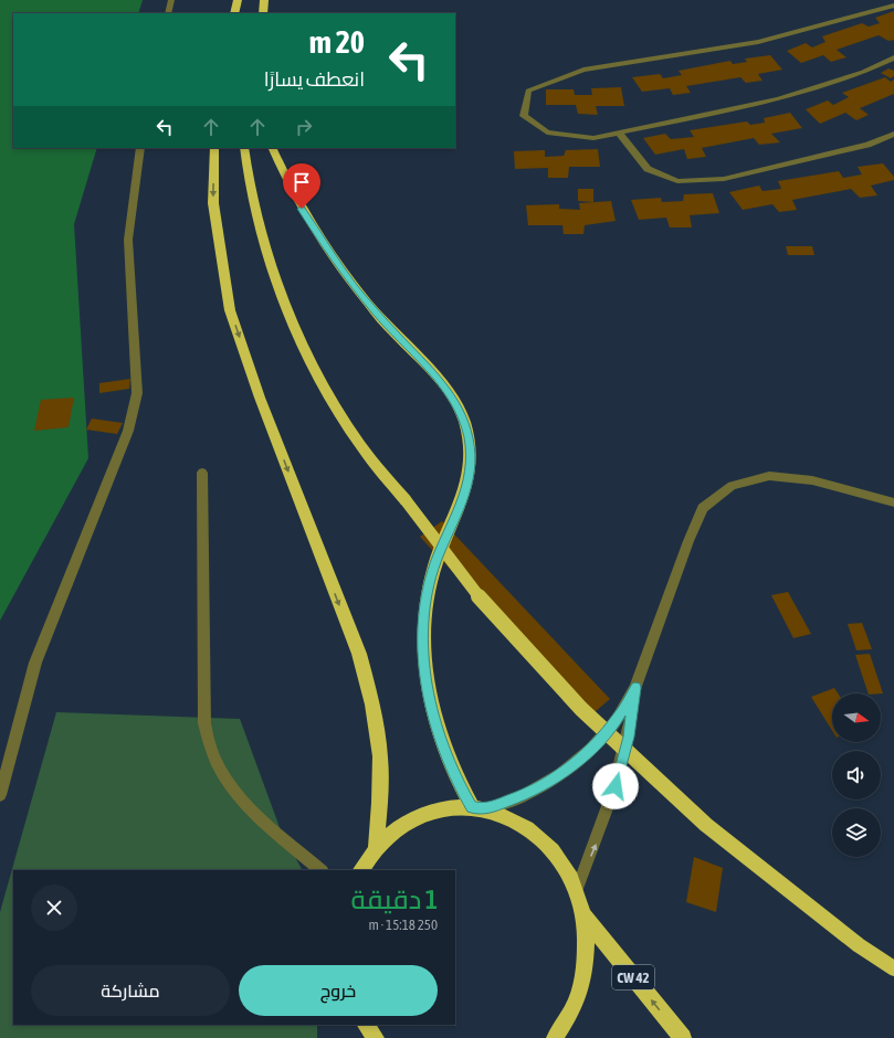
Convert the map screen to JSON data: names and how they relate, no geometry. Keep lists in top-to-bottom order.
{
  "streets": {
    "highway": ["CW 42"]
  },
  "north": "right",
  "page": {
    "turn": ["20 m", "انعطف يسارًا"],
    "heading": ["1 دقيقة", "250 m · 15:18"],
    "buttons": ["خروج", "مشاركة"]
  }
}
